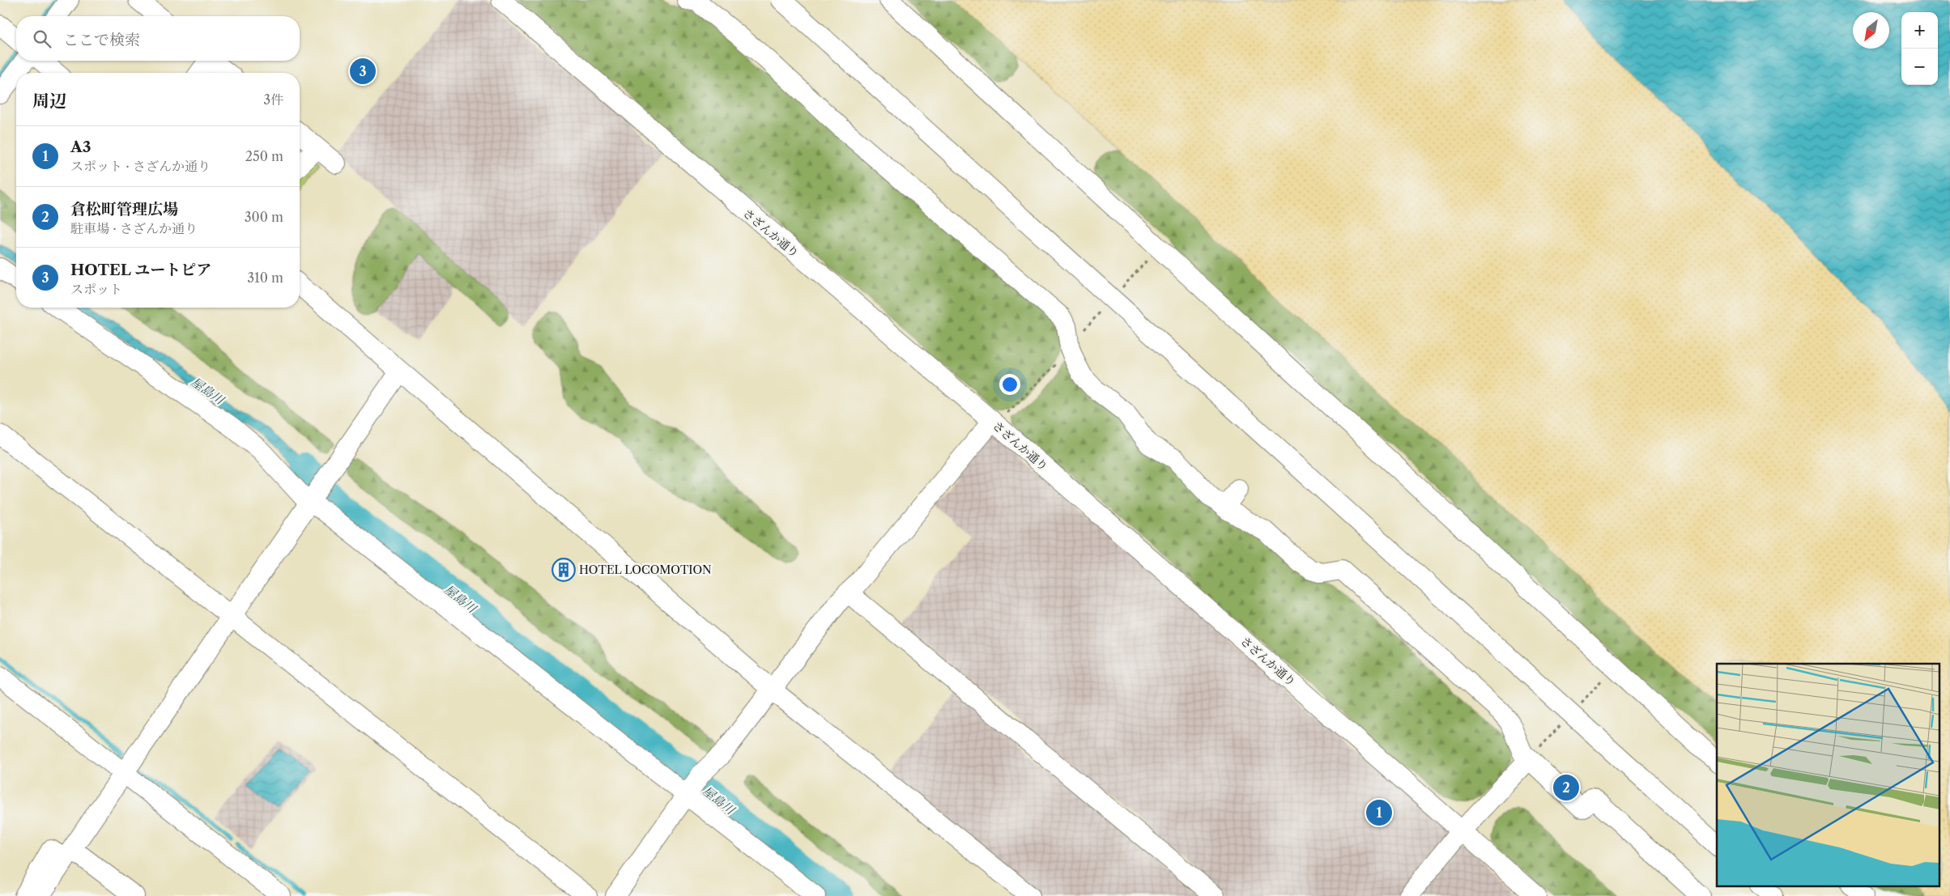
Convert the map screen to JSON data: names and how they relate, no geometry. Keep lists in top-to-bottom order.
{
  "streets": {
    "street": ["さざんか通り"]
  },
  "water": ["屋島川"],
  "places": {
    "building": ["HOTEL LOCOMOTION"]
  },
  "north": "bottom left",
  "page": {
    "map_buttons": ["+", "−"],
    "search": "ここで検索",
    "pins": ["3", "2", "1"],
    "heading": ["周辺", "3件"],
    "list": [
      {
        "mark": "1",
        "name": "A3",
        "note": "スポット · さざんか通り",
        "value": "250 m"
      },
      {
        "mark": "2",
        "name": "倉松町管理広場",
        "note": "駐車場 · さざんか通り",
        "value": "300 m"
      },
      {
        "mark": "3",
        "name": "HOTEL ユートピア",
        "note": "スポット",
        "value": "310 m"
      }
    ]
  }
}
